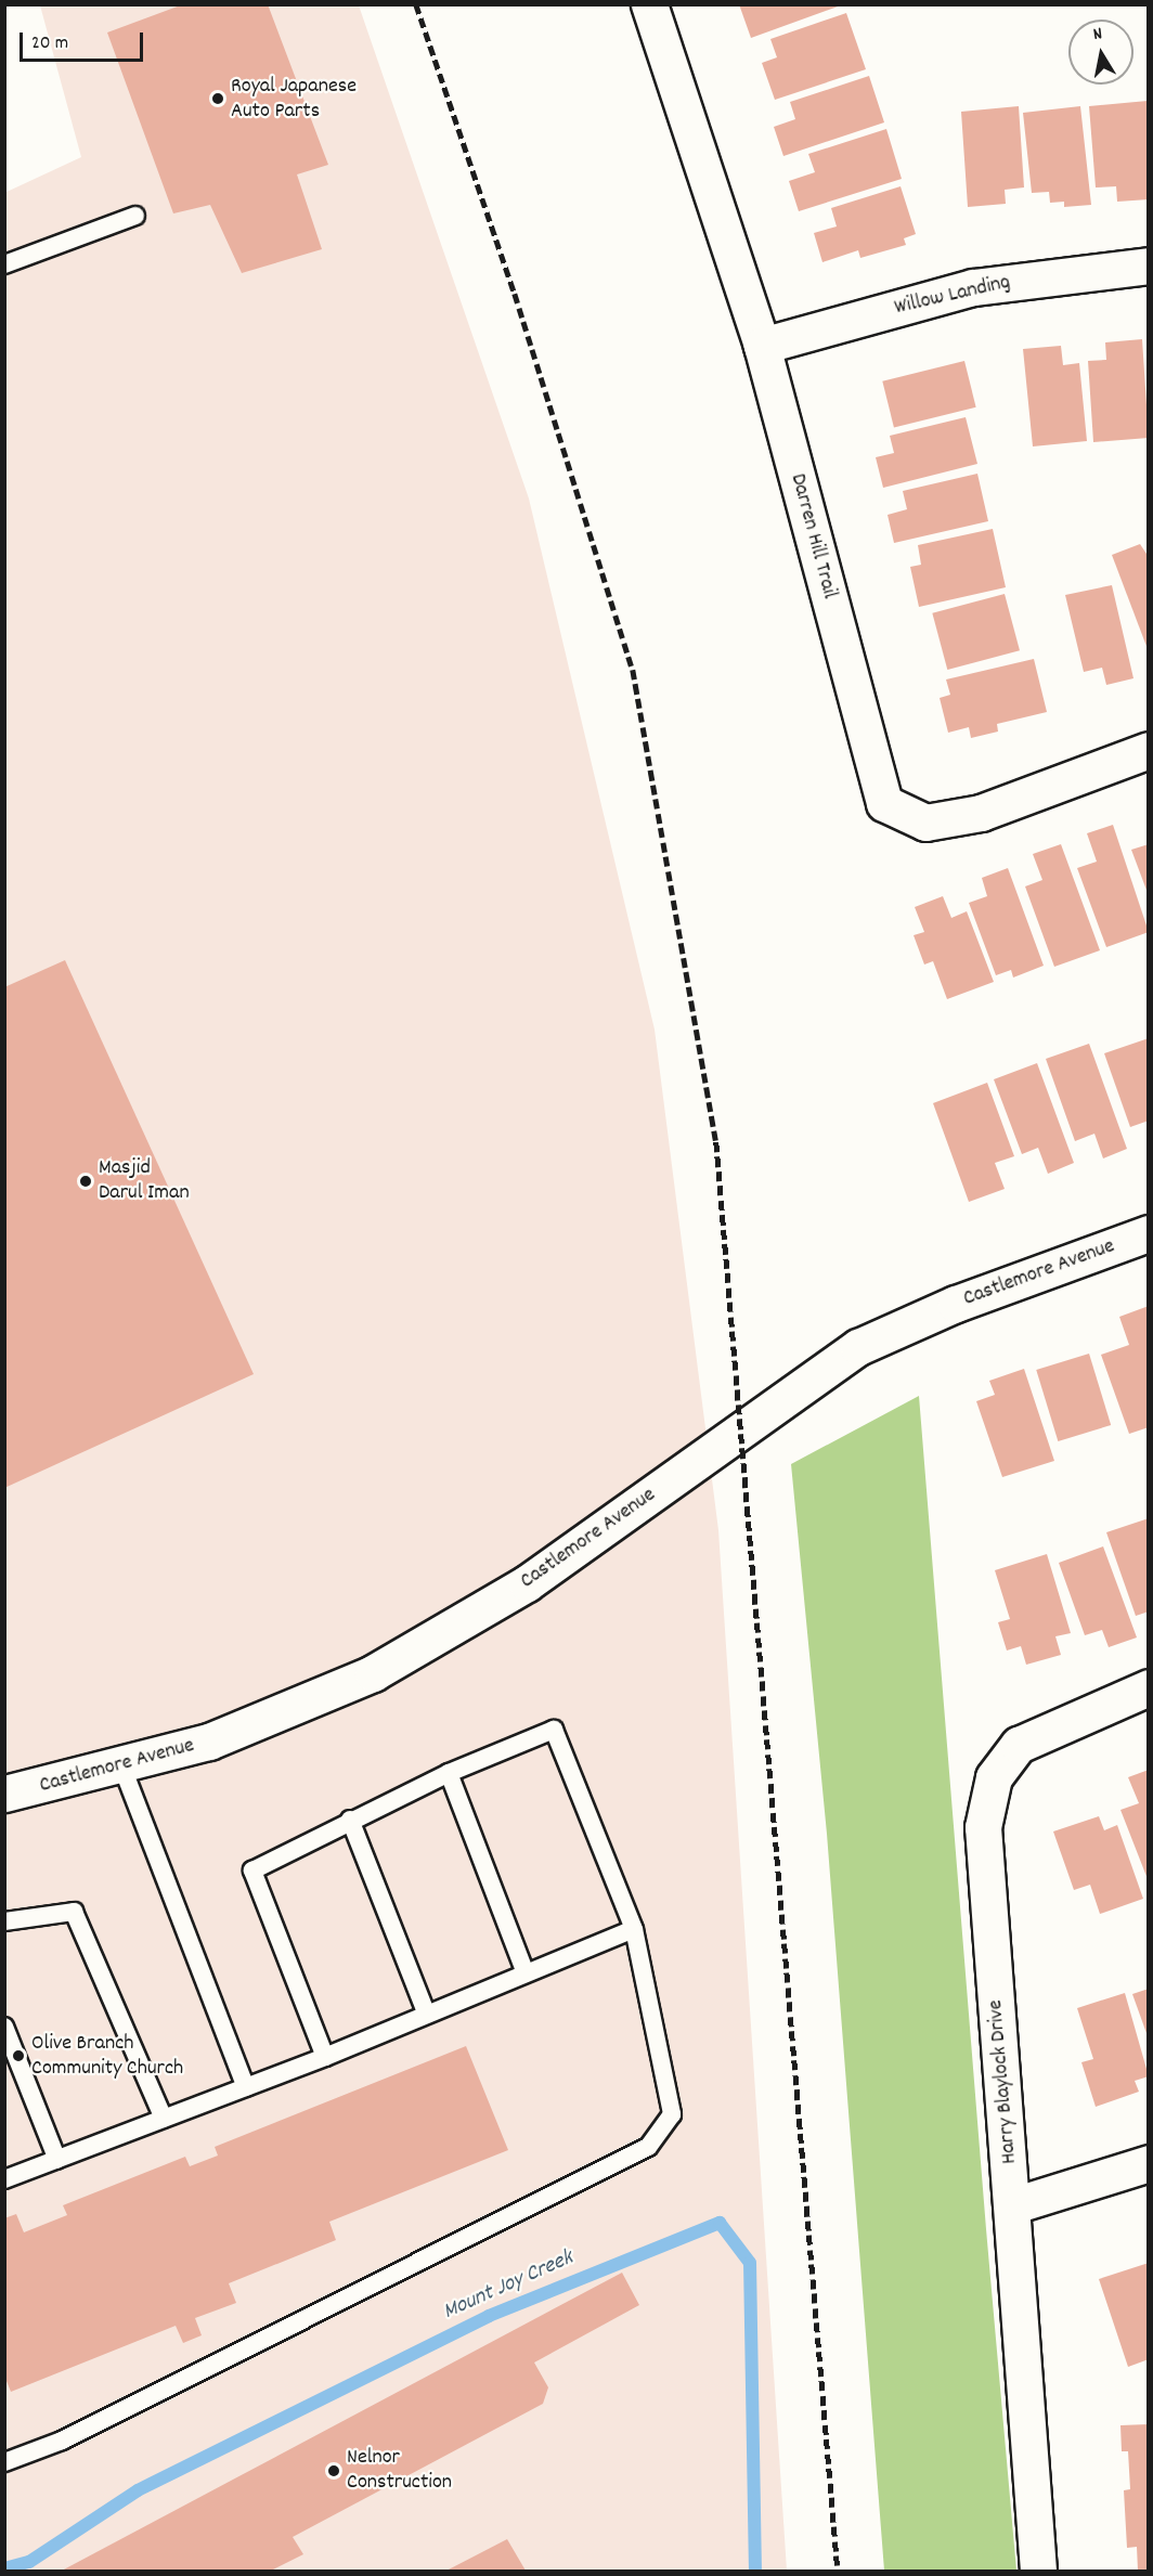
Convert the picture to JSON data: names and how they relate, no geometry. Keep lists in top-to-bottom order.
{
  "streets": {
    "street": [
      "Willow Landing",
      "Darren Hill Trail",
      "Castlemore Avenue",
      "Harry Blaylock Drive"
    ]
  },
  "crossings": [
    ["Willow Landing", "Darren Hill Trail"]
  ],
  "water": ["Mount Joy Creek"],
  "places": [
    "Royal Japanese Auto Parts",
    "Masjid Darul Iman",
    "Olive Branch Community Church",
    "Nelnor Construction"
  ],
  "scale_bar": "20 m",
  "north": "top"
}
